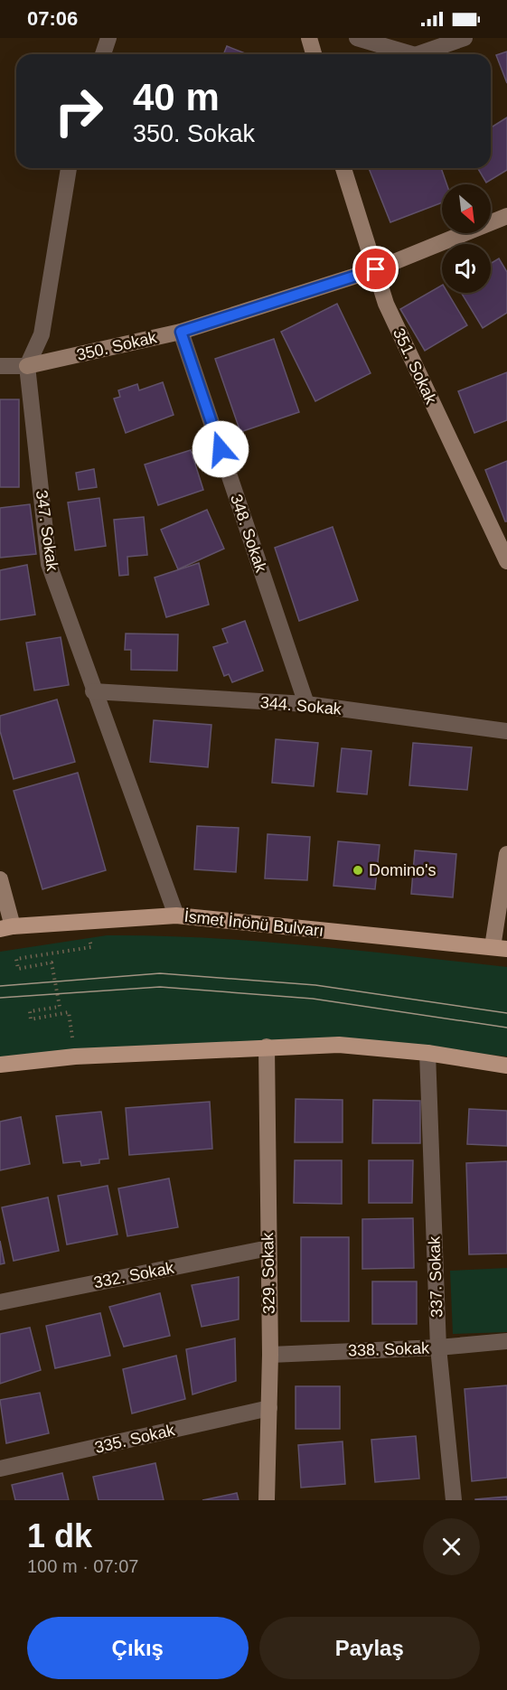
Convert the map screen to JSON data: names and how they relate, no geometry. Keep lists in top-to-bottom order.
{
  "streets": {
    "main road": ["İsmet İnönü Bulvarı"],
    "street": [
      "350. Sokak",
      "351. Sokak",
      "347. Sokak",
      "348. Sokak",
      "344. Sokak",
      "329. Sokak",
      "332. Sokak",
      "337. Sokak",
      "338. Sokak",
      "335. Sokak"
    ]
  },
  "crossings": [
    ["350. Sokak", "351. Sokak"],
    ["350. Sokak", "347. Sokak"],
    ["350. Sokak", "348. Sokak"],
    ["347. Sokak", "344. Sokak"],
    ["347. Sokak", "İsmet İnönü Bulvarı"],
    ["348. Sokak", "344. Sokak"],
    ["329. Sokak", "332. Sokak"],
    ["329. Sokak", "338. Sokak"],
    ["329. Sokak", "335. Sokak"],
    ["337. Sokak", "338. Sokak"]
  ],
  "places": ["Domino's"],
  "north": "bottom right",
  "page": {
    "status": "07:06",
    "turn": ["40 m", "350. Sokak"],
    "heading": ["1 dk", "100 m · 07:07"],
    "buttons": ["Çıkış", "Paylaş"]
  }
}
